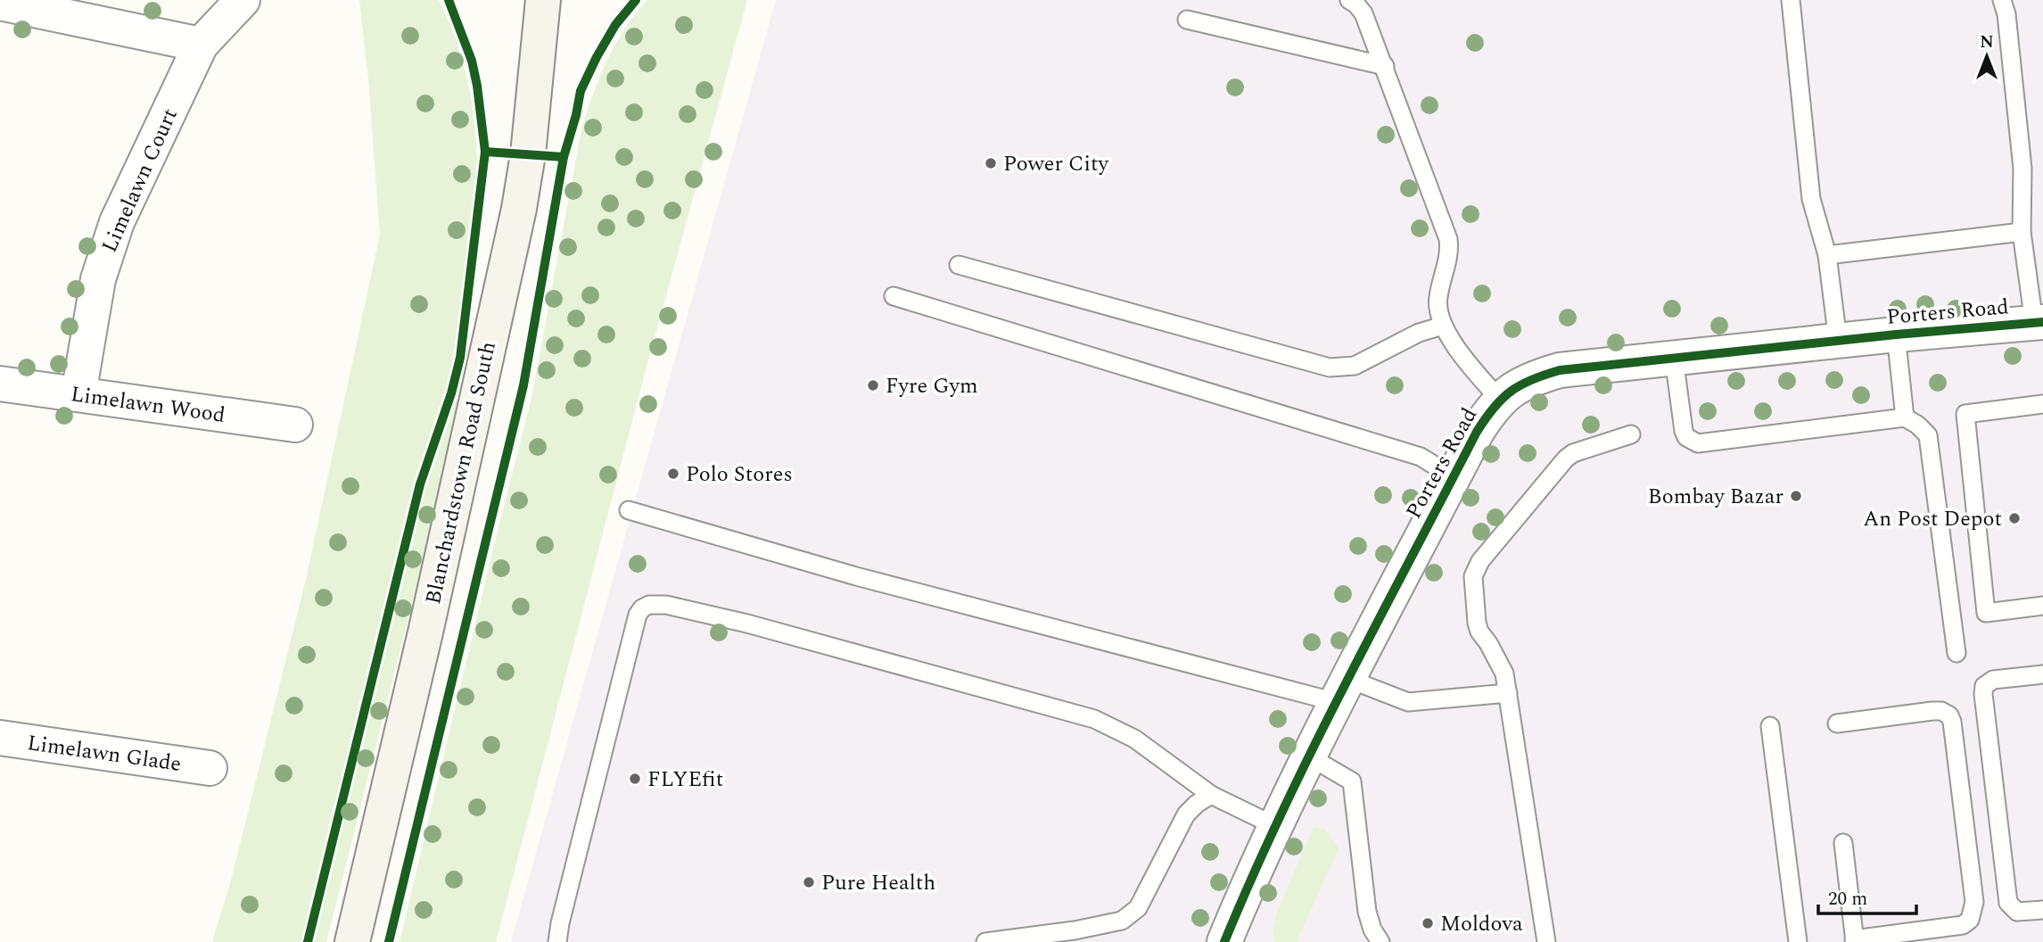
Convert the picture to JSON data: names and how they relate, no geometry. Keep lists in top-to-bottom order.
{
  "streets": {
    "main road": ["Blanchardstown Road South"],
    "street": [
      "Limelawn Court",
      "Porters Road",
      "Limelawn Wood",
      "Limelawn Glade"
    ]
  },
  "crossings": [
    ["Limelawn Court", "Limelawn Wood"]
  ],
  "places": [
    "Power City",
    "Fyre Gym",
    "Polo Stores",
    "Bombay Bazar",
    "An Post Depot",
    "FLYEfit",
    "Pure Health",
    "Moldova"
  ],
  "scale_bar": "20 m",
  "north": "top"
}
